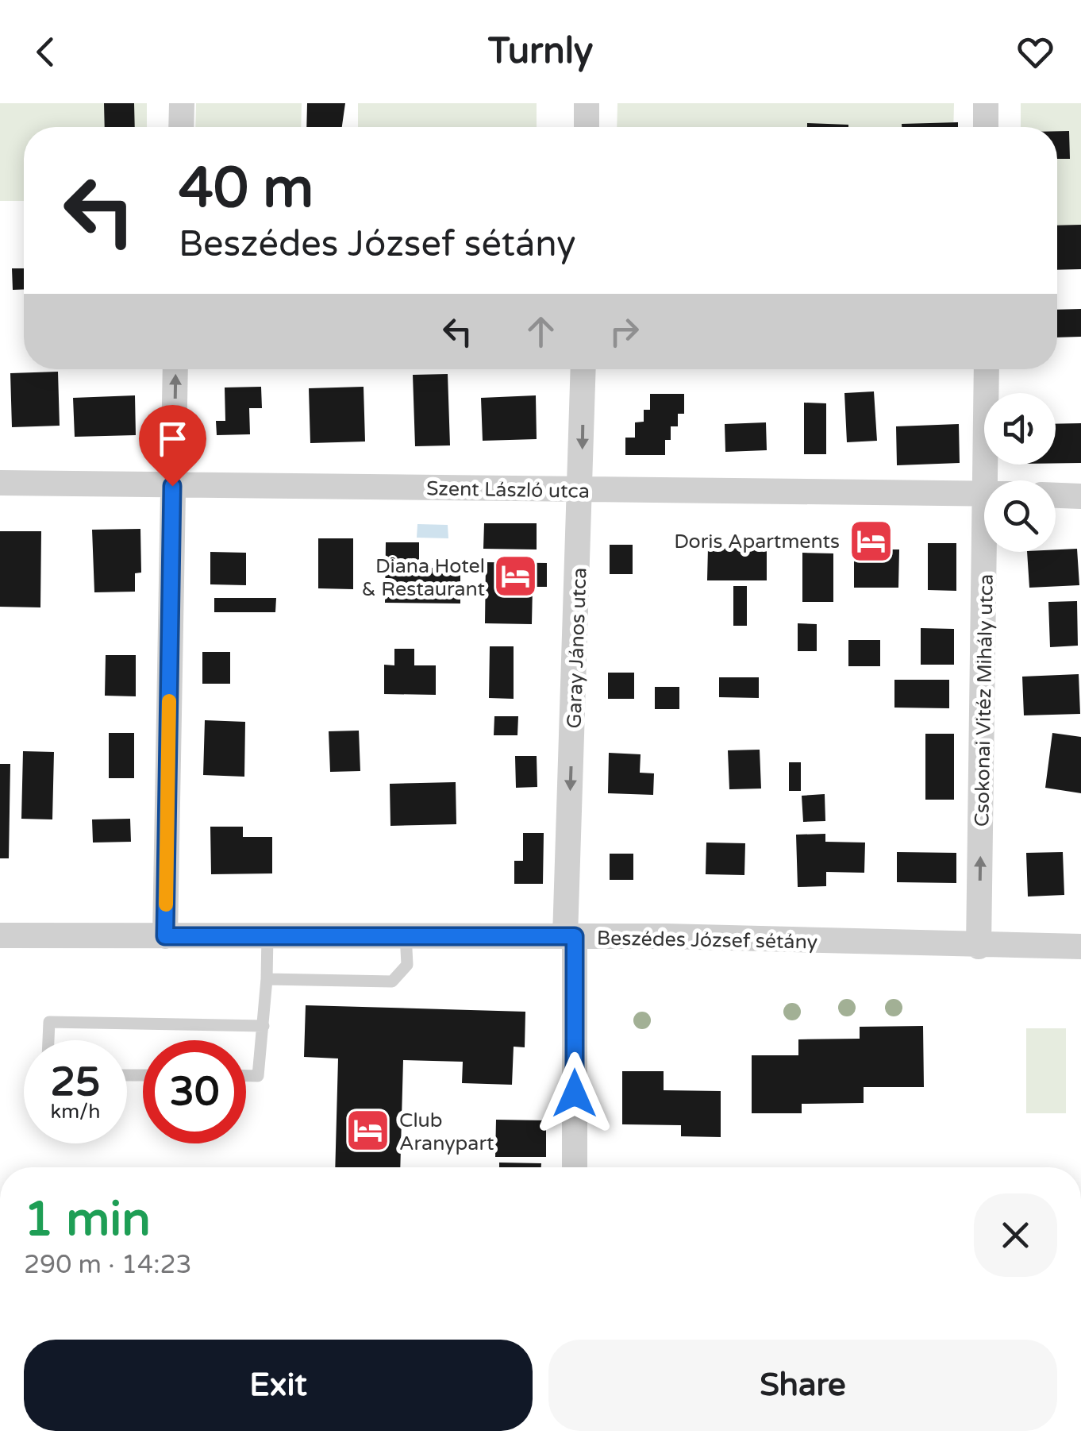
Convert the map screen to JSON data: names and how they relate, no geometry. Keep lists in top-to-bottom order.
{
  "streets": {
    "street": [
      "Szent László utca",
      "Garay János utca",
      "Csokonai Vitéz Mihály utca",
      "Beszédes József sétány"
    ]
  },
  "crossings": [
    ["Szent László utca", "Garay János utca"],
    ["Garay János utca", "Beszédes József sétány"],
    ["Csokonai Vitéz Mihály utca", "Beszédes József sétány"]
  ],
  "one_way": ["Garay János utca", "Csokonai Vitéz Mihály utca"],
  "places": {
    "hotel": ["Doris Apartments", "Diana Hotel & Restaurant", "Club Aranypart"]
  },
  "page": {
    "header": "Turnly",
    "turn": ["40 m", "Beszédes József sétány"],
    "speed": "25 km/h",
    "limit": "30",
    "heading": ["1 min", "290 m · 14:23"],
    "buttons": ["Exit", "Share"]
  }
}
